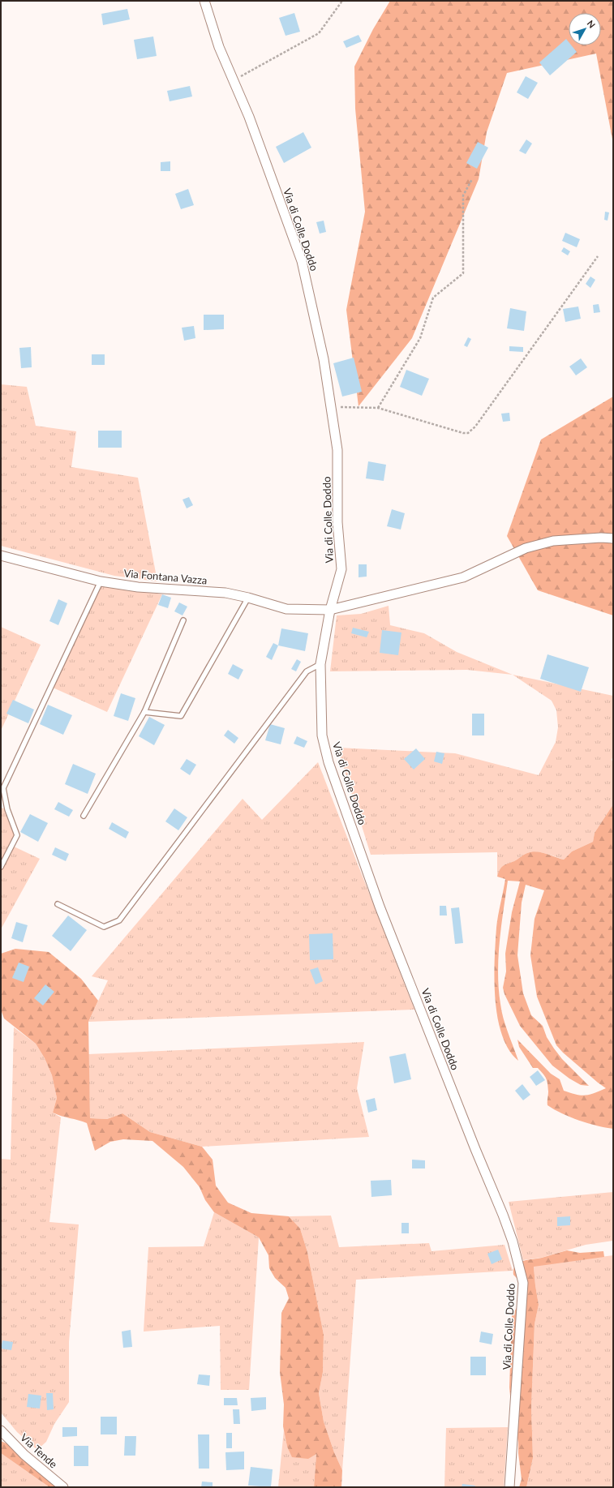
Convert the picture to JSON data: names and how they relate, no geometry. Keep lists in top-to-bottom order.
{
  "streets": {
    "street": ["Via di Colle Doddo", "Via Fontana Vazza", "Via Tende"]
  },
  "crossings": [
    ["Via di Colle Doddo", "Via Fontana Vazza"]
  ],
  "north": "top right"
}
